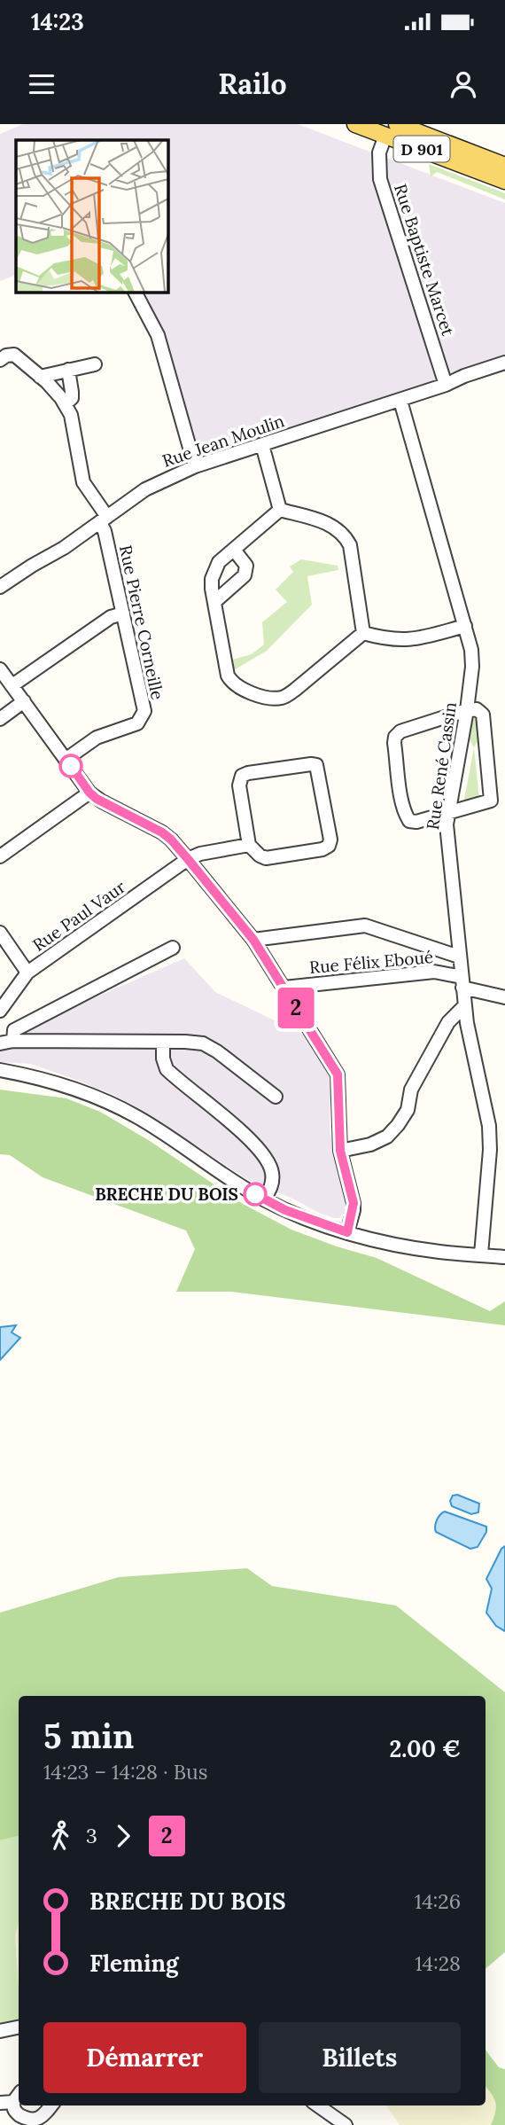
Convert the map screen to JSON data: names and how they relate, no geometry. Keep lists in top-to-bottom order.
{
  "streets": {
    "main road": ["D 901"],
    "street": [
      "Rue Baptiste Marcet",
      "Rue Jean Moulin",
      "Rue Pierre Corneille",
      "Rue René Cassin",
      "Rue Paul Vaur",
      "Rue Félix Eboué"
    ]
  },
  "crossings": [
    ["D 901", "Rue Baptiste Marcet"],
    ["Rue Baptiste Marcet", "Rue Jean Moulin"],
    ["Rue Jean Moulin", "Rue Pierre Corneille"],
    ["Rue Jean Moulin", "Rue René Cassin"],
    ["Rue René Cassin", "Rue Félix Eboué"]
  ],
  "places": ["BRECHE DU BOIS"],
  "lines": ["bus line 2"],
  "page": {
    "status": "14:23",
    "header": "Railo",
    "on_map": "2",
    "heading": ["5 min", "14:23 – 14:28 · Bus", "2.00 €"],
    "legs": ["3", "2"],
    "list": [
      {
        "name": "BRECHE DU BOIS",
        "value": "14:26"
      },
      {
        "name": "Fleming",
        "value": "14:28"
      }
    ],
    "buttons": ["Démarrer", "Billets"]
  }
}
